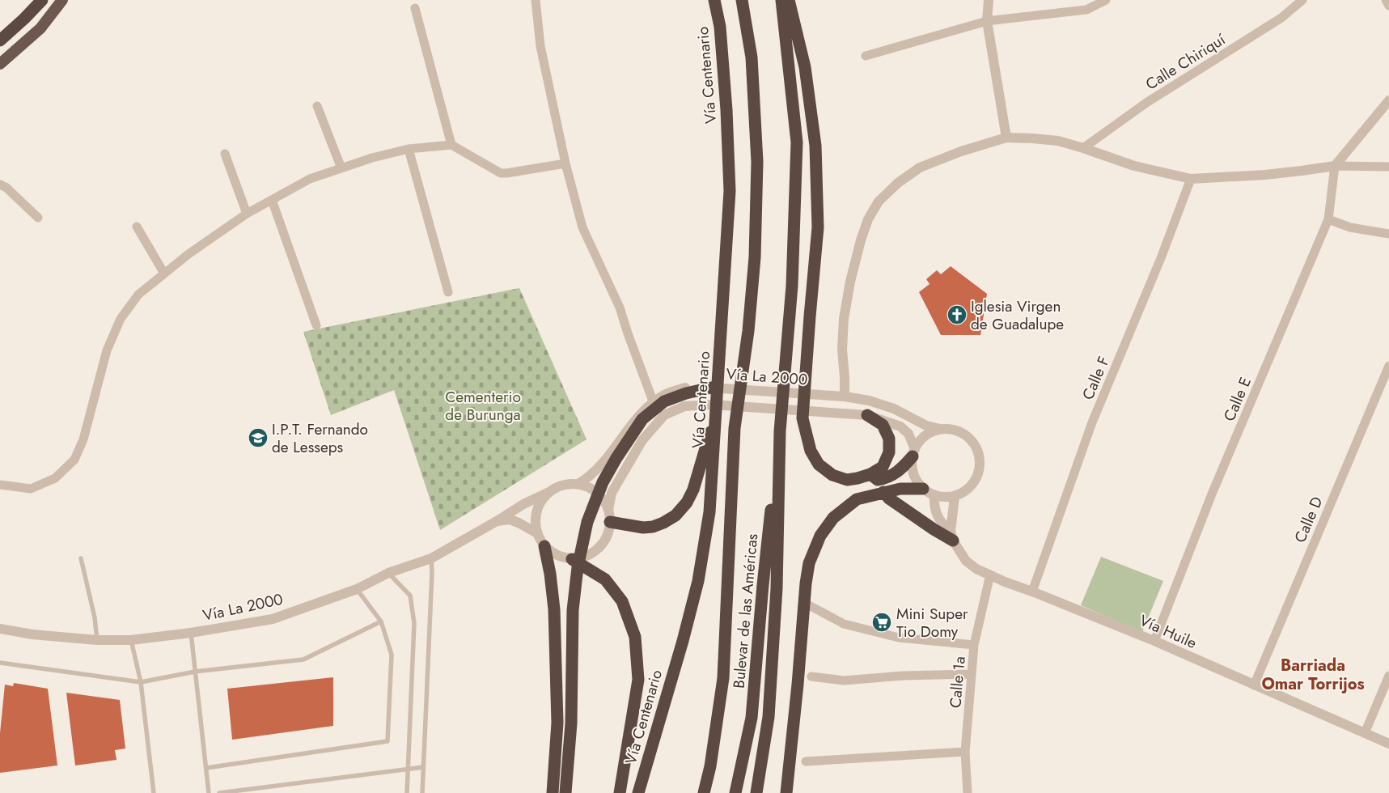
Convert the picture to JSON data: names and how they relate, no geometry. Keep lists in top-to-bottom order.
{
  "streets": {
    "highway": ["Vía Centenario", "Bulevar de las Américas"],
    "street": [
      "Calle Chiriquí",
      "Vía La 2000",
      "Calle F",
      "Calle E",
      "Calle D",
      "Vía Huile",
      "Calle 1a"
    ]
  },
  "crossings": [
    ["Vía Centenario", "Vía La 2000"],
    ["Vía La 2000", "Vía Huile"],
    ["Calle F", "Vía Huile"],
    ["Calle E", "Vía Huile"],
    ["Calle D", "Vía Huile"],
    ["Vía Huile", "Calle 1a"]
  ],
  "districts": ["Barriada Omar Torrijos"],
  "parks": ["Cementerio de Burunga"],
  "places": {
    "church": ["Iglesia Virgen de Guadalupe"],
    "school or university": ["I.P.T. Fernando de Lesseps"],
    "supermarket": ["Mini Super Tio Domy"]
  }
}
